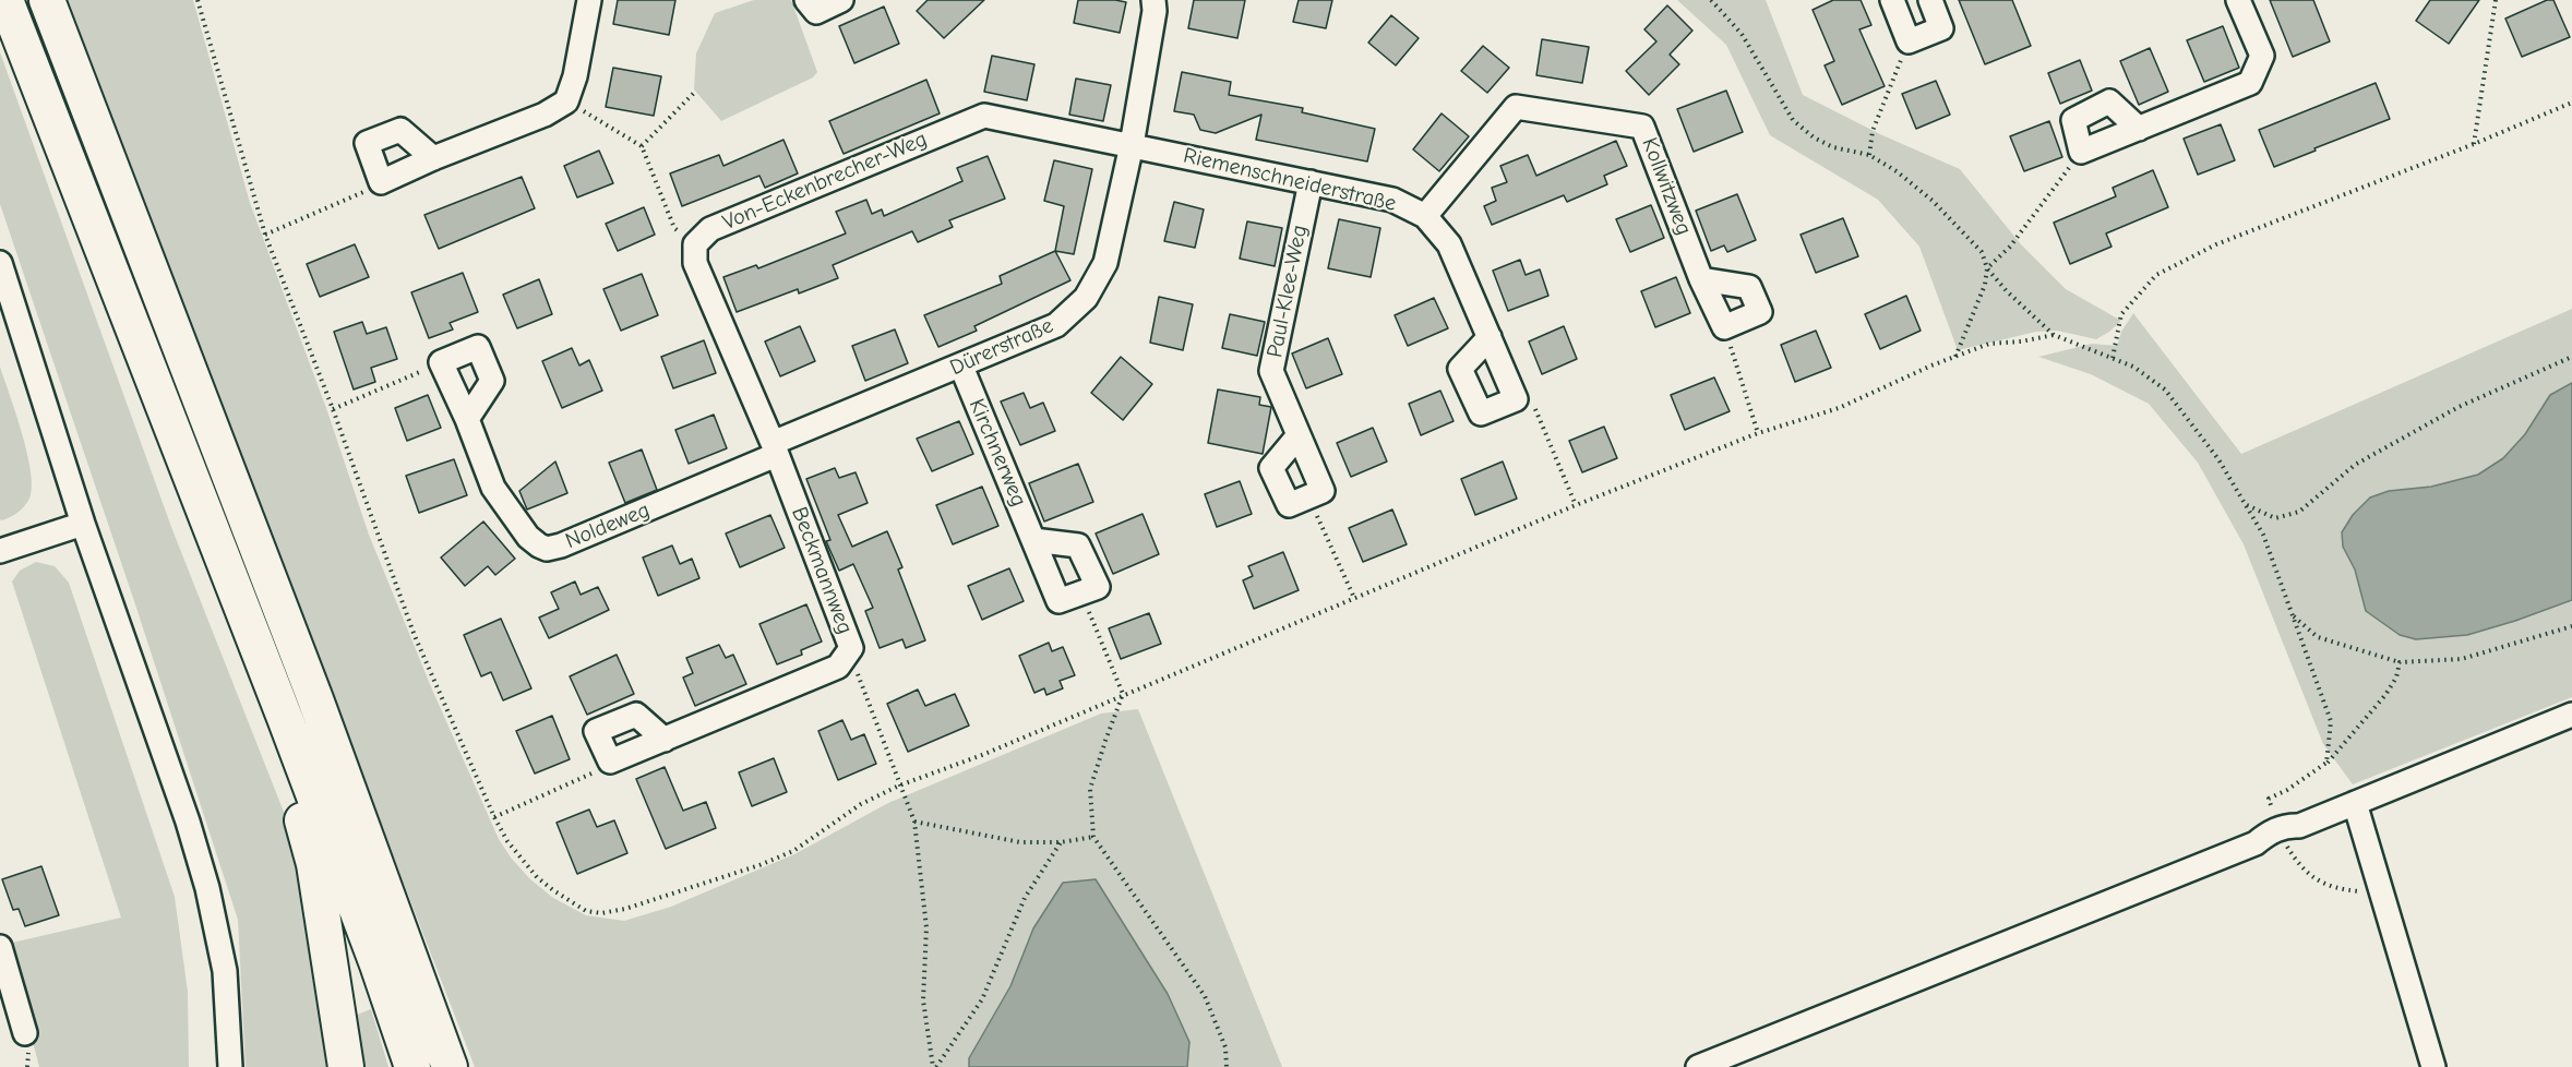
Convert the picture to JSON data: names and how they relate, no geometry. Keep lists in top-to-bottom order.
{
  "streets": {
    "street": [
      "Riemenschneiderstraße",
      "Von-Eckenbrecher-Weg",
      "Kollwitzweg",
      "Paul-Klee-Weg",
      "Dürerstraße",
      "Kirchnerweg",
      "Noldeweg",
      "Beckmannweg"
    ]
  },
  "crossings": [
    ["Riemenschneiderstraße", "Von-Eckenbrecher-Weg"],
    ["Riemenschneiderstraße", "Kollwitzweg"],
    ["Riemenschneiderstraße", "Paul-Klee-Weg"],
    ["Riemenschneiderstraße", "Dürerstraße"],
    ["Von-Eckenbrecher-Weg", "Dürerstraße"],
    ["Dürerstraße", "Kirchnerweg"],
    ["Dürerstraße", "Noldeweg"],
    ["Dürerstraße", "Beckmannweg"],
    ["Noldeweg", "Beckmannweg"]
  ]
}
